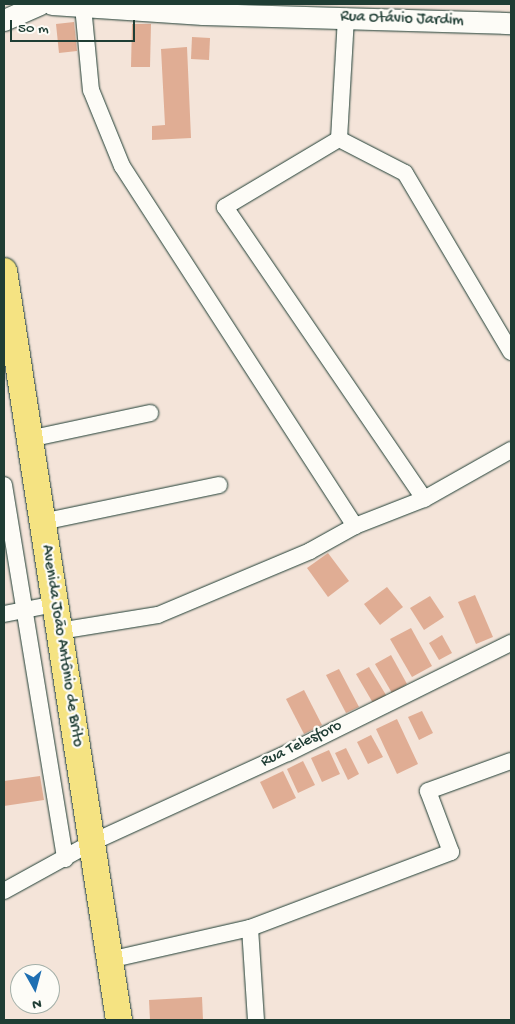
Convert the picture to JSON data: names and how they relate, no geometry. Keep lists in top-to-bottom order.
{
  "streets": {
    "main road": ["Avenida João Antônio de Brito"],
    "street": ["Rua Otávio Jardim", "Rua Telesforo"]
  },
  "crossings": [
    ["Avenida João Antônio de Brito", "Rua Telesforo"]
  ],
  "scale_bar": "50 m",
  "north": "bottom"
}
